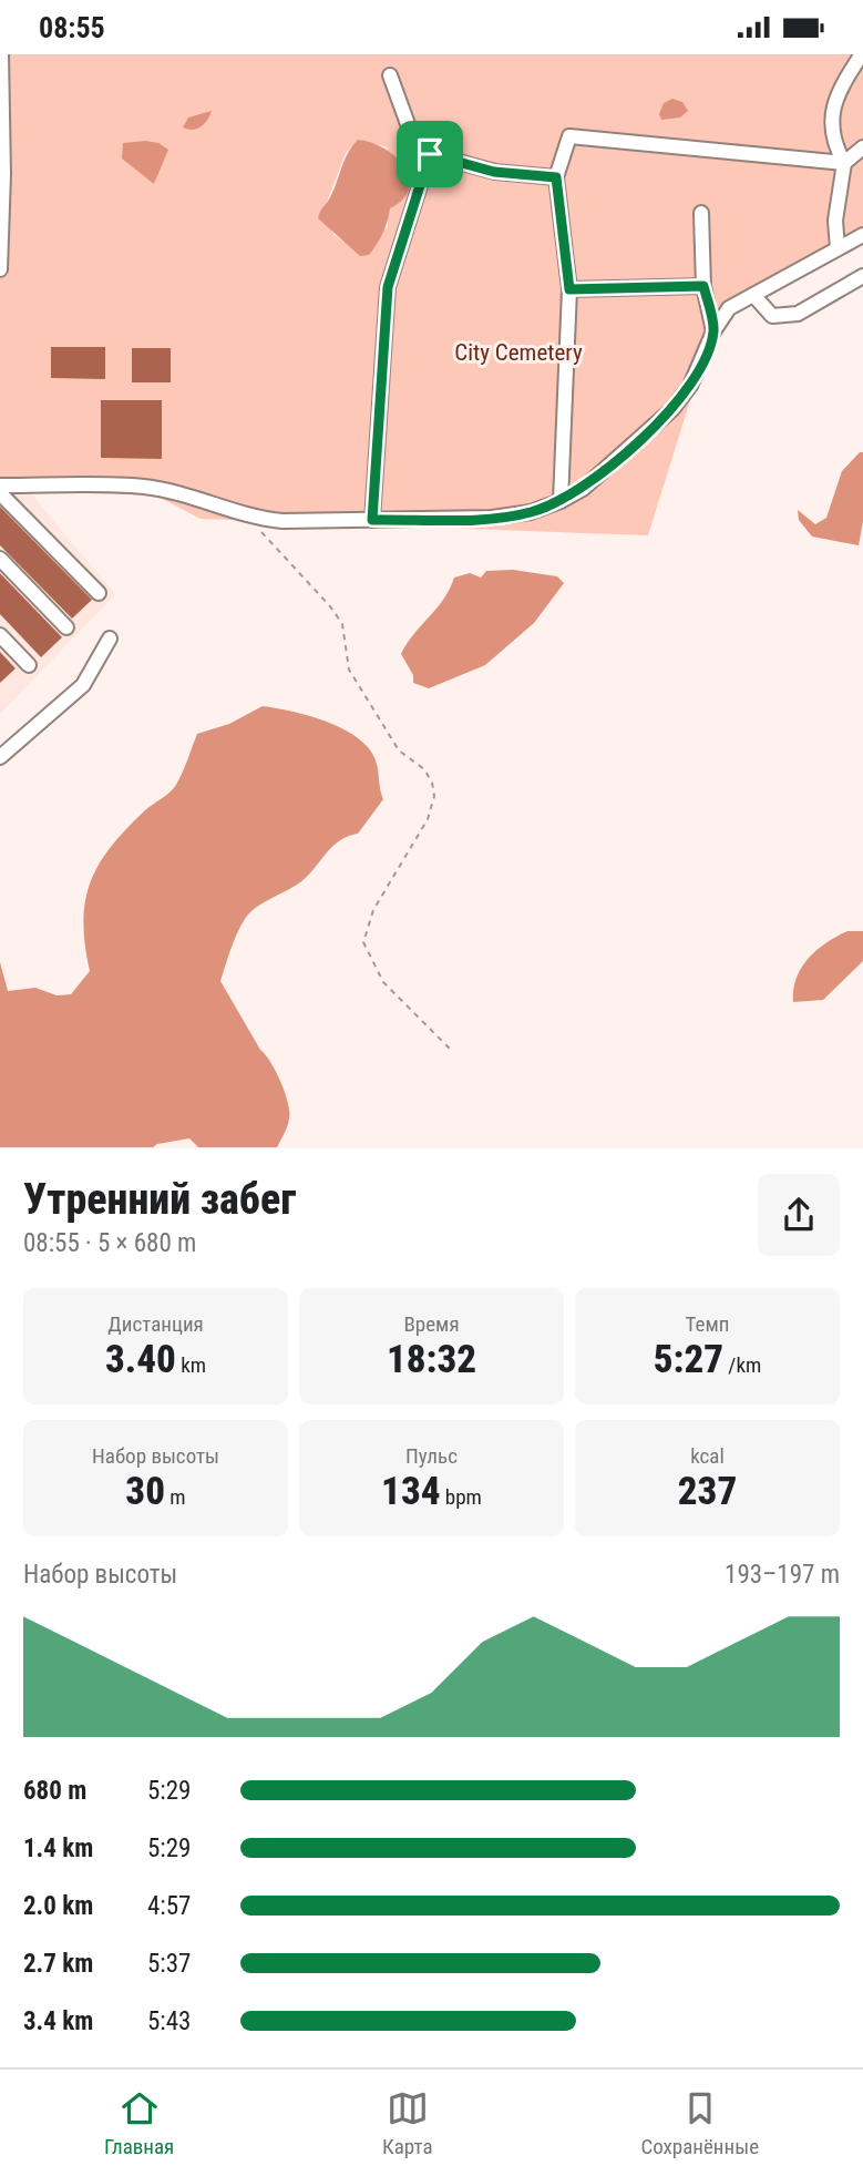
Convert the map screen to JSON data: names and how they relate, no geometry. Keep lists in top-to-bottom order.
{
  "parks": ["City Cemetery"],
  "page": {
    "status": "08:55",
    "heading": ["Утренний забег", "08:55 · 5 × 680 m"],
    "stats": [
      ["Дистанция", "3.40 km"],
      ["Время", "18:32"],
      ["Темп", "5:27 /km"],
      ["Набор высоты", "30 m"],
      ["Пульс", "134 bpm"],
      ["kcal", "237"]
    ],
    "chart": ["Набор высоты", "193–197 m"],
    "list": [
      {
        "name": "680 m",
        "note": "5:29"
      },
      {
        "name": "1.4 km",
        "note": "5:29"
      },
      {
        "name": "2.0 km",
        "note": "4:57"
      },
      {
        "name": "2.7 km",
        "note": "5:37"
      },
      {
        "name": "3.4 km",
        "note": "5:43"
      }
    ],
    "tabs": ["Главная", "Карта", "Сохранённые"]
  }
}
